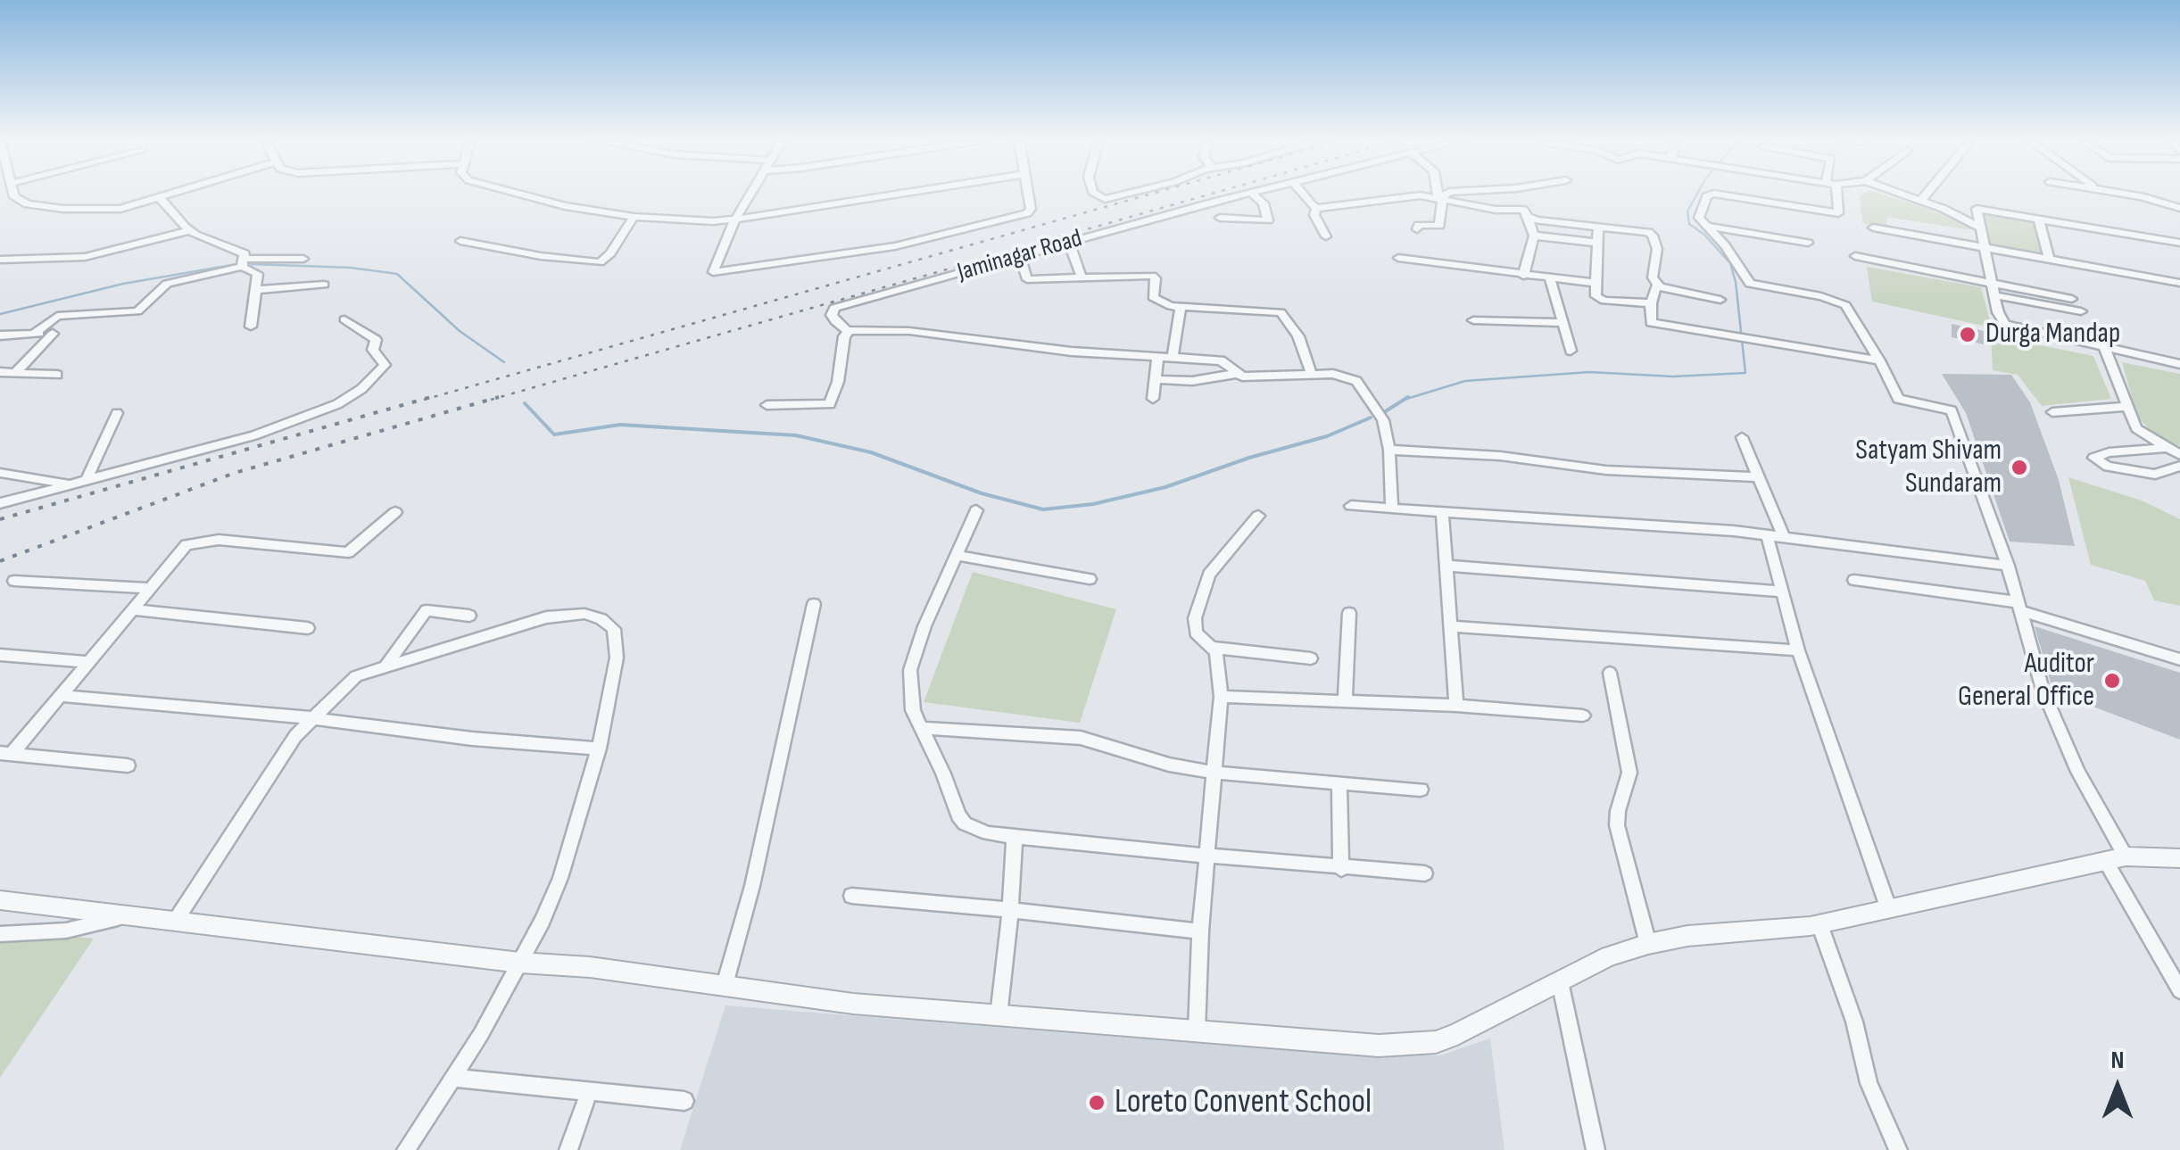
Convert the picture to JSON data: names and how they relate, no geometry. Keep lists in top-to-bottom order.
{
  "streets": {
    "street": ["Jaminagar Road"]
  },
  "places": [
    "Durga Mandap",
    "Satyam Shivam Sundaram",
    "Auditor General Office",
    "Loreto Convent School"
  ],
  "north": "top"
}
